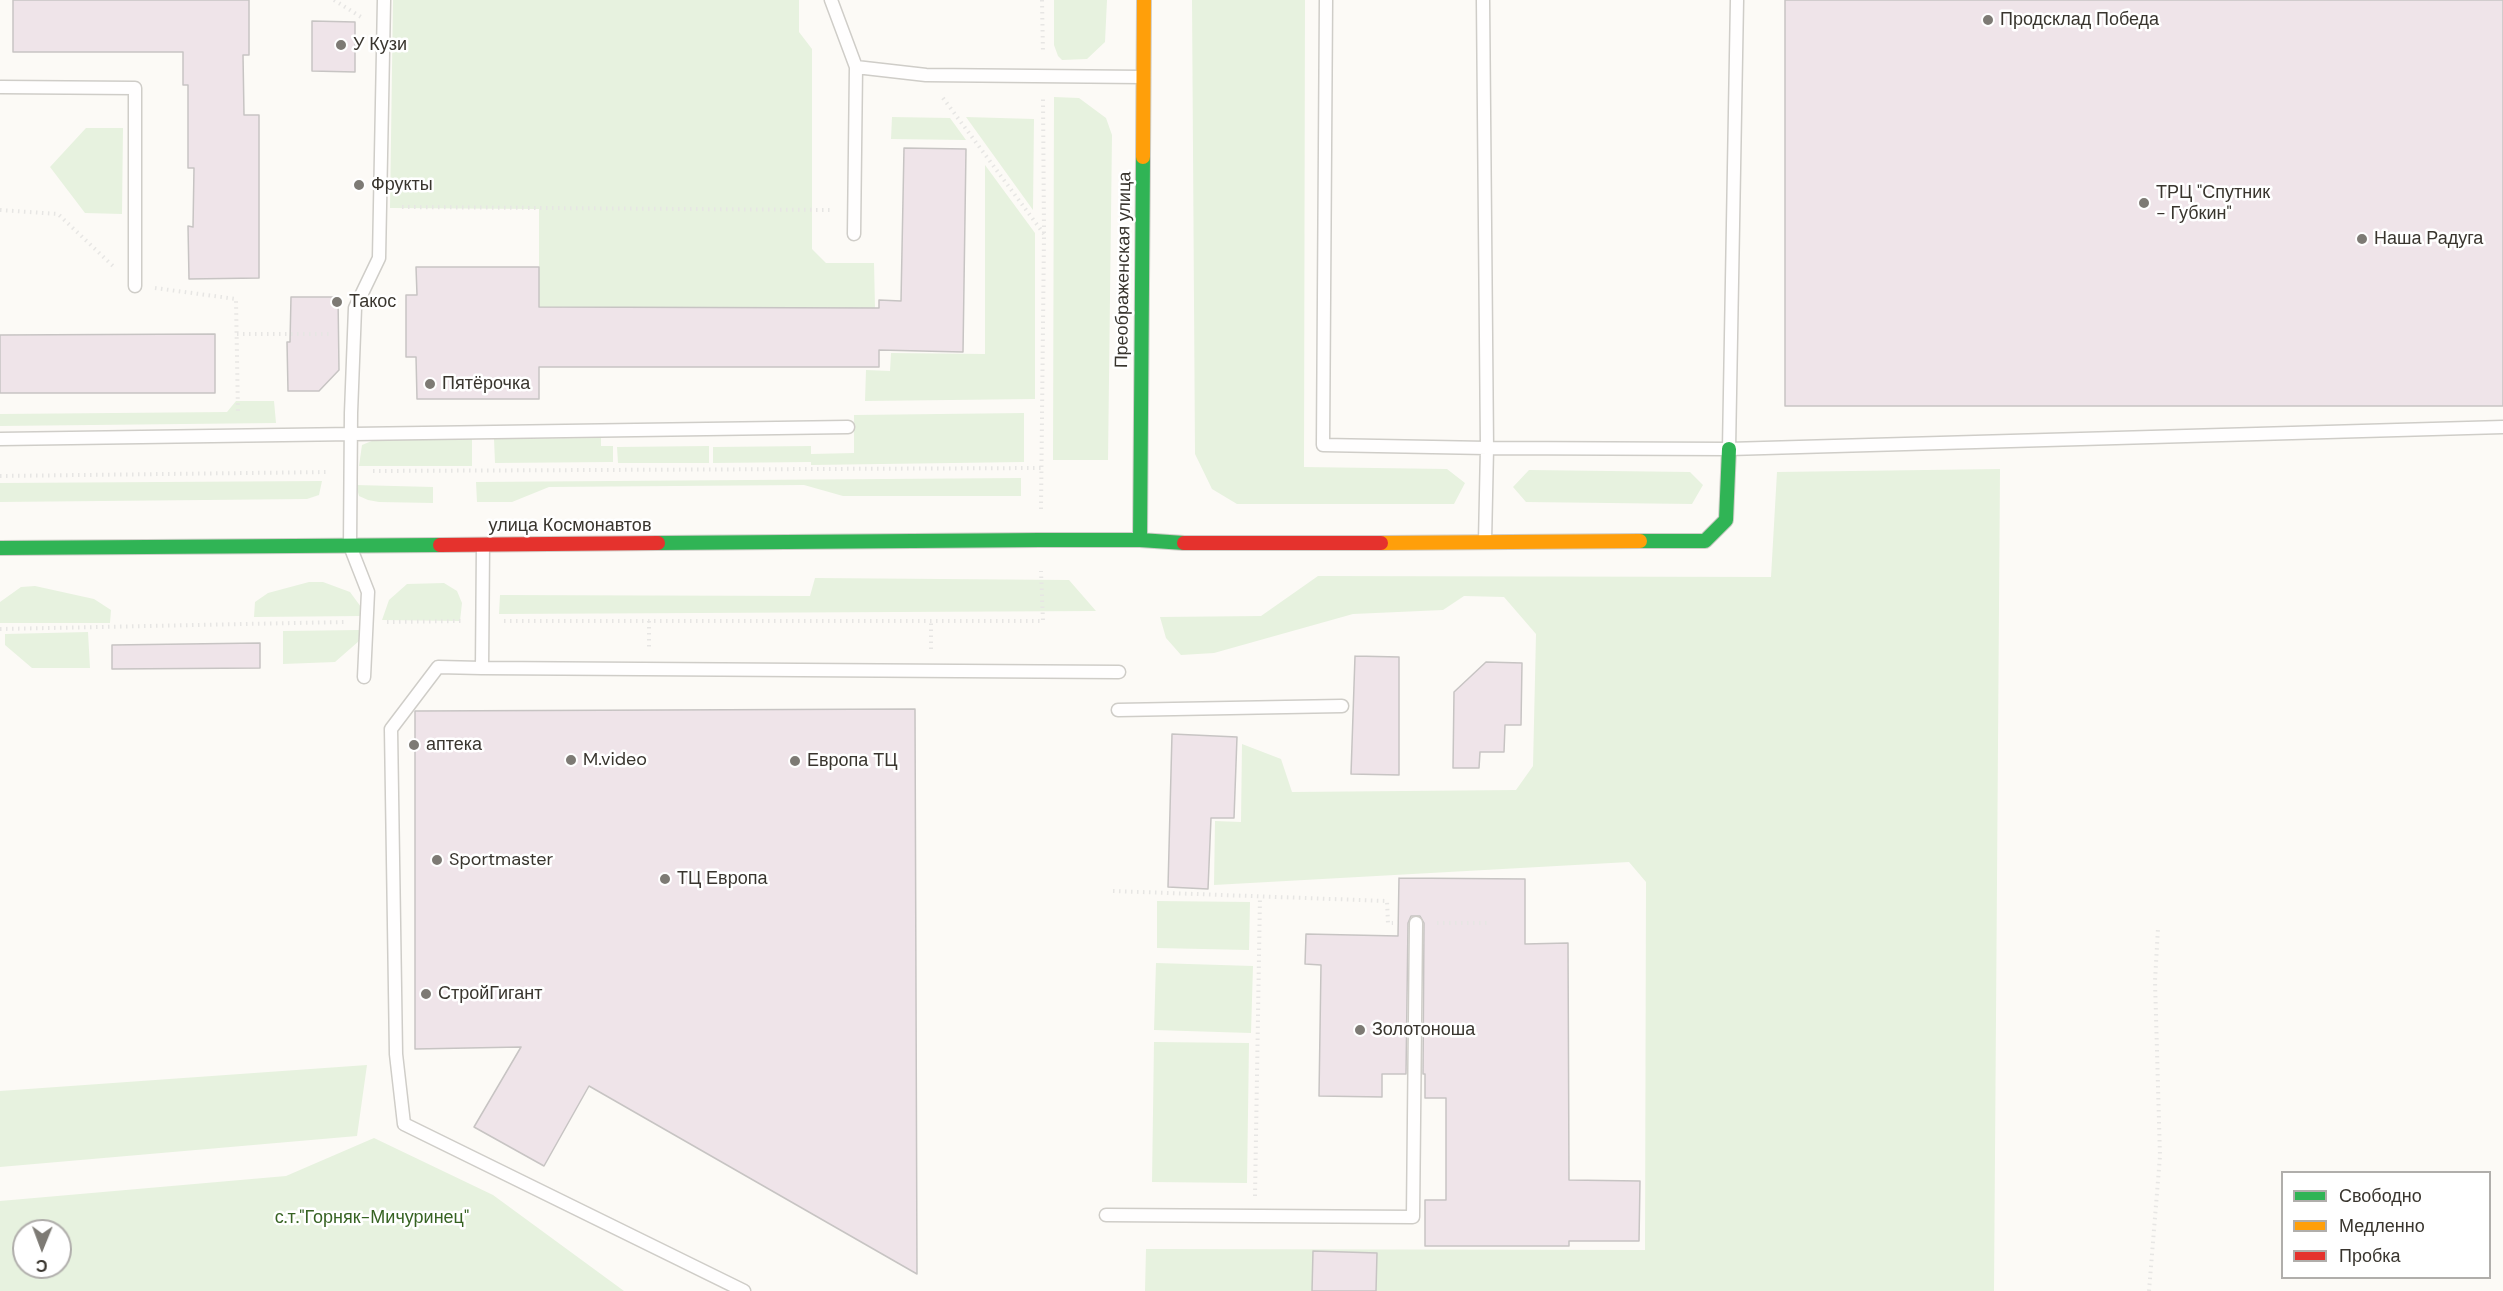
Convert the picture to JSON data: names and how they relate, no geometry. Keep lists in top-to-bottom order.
{
  "streets": {
    "main road": ["Преображенская улица", "улица Космонавтов"]
  },
  "crossings": [
    ["Преображенская улица", "улица Космонавтов"]
  ],
  "parks": ["с.т.\"Горняк-Мичуринец\""],
  "places": [
    "Продсклад Победа",
    "У Кузи",
    "Фрукты",
    "ТРЦ \"Спутник - Губкин\"",
    "Наша Радуга",
    "Такос",
    "Пятёрочка",
    "аптека",
    "M.video",
    "Европа ТЦ",
    "Sportmaster",
    "ТЦ Европа",
    "СтройГигант",
    "Золотоноша"
  ],
  "legend": ["Свободно", "Медленно", "Пробка"],
  "north": "bottom"
}
